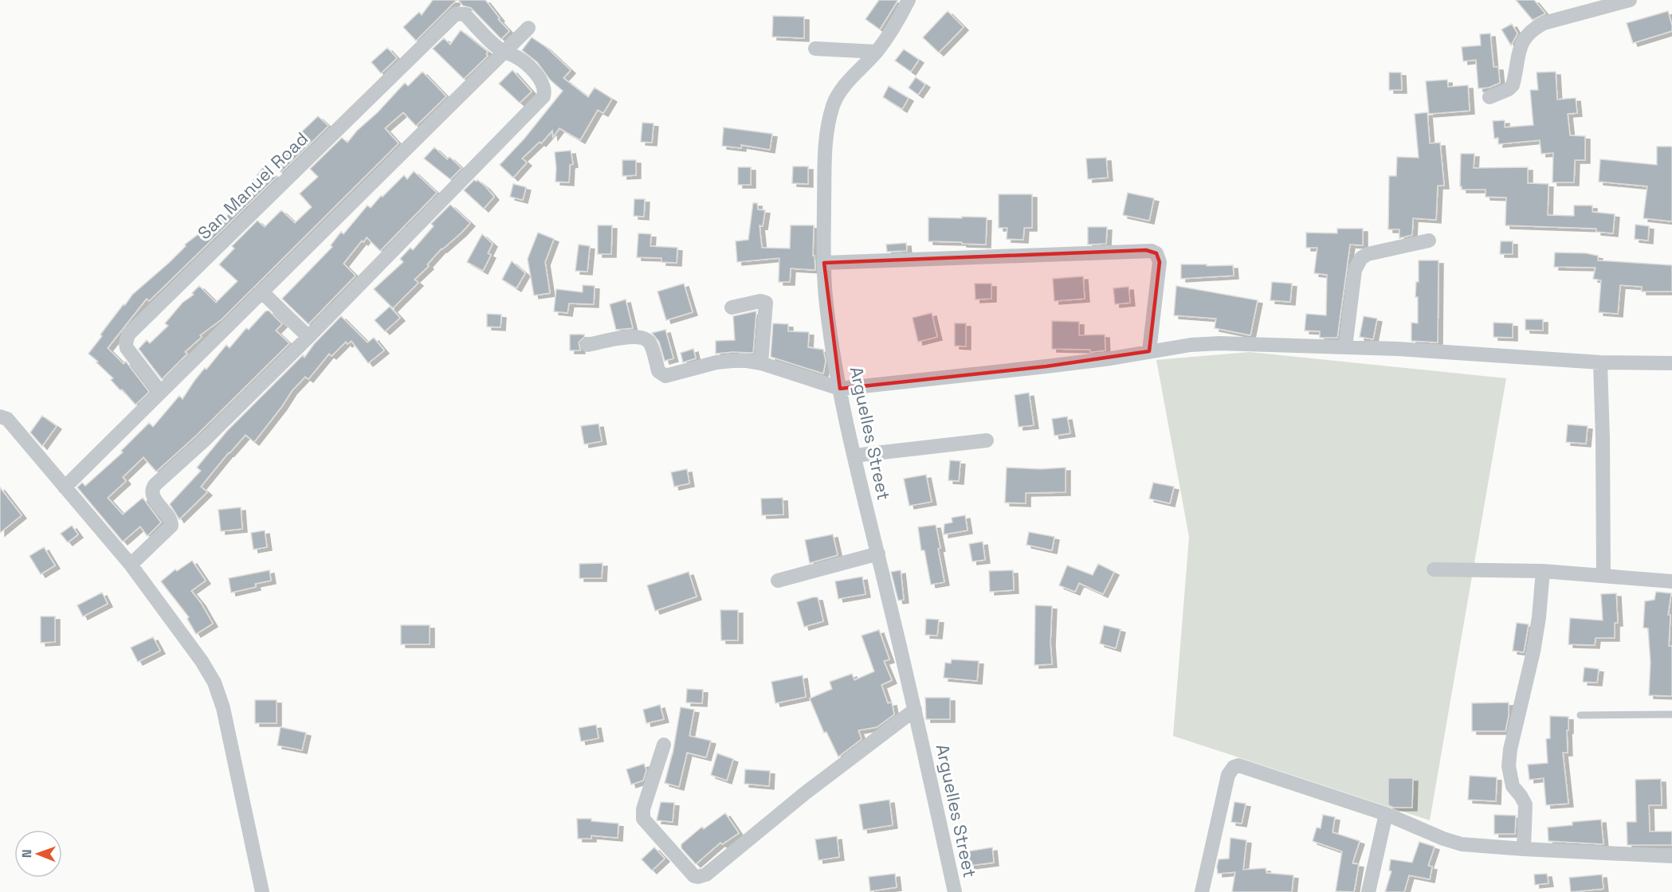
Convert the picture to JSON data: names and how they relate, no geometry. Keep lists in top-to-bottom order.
{
  "streets": {
    "street": ["San Manuel Road", "Arguelles Street"]
  },
  "north": "left"
}
